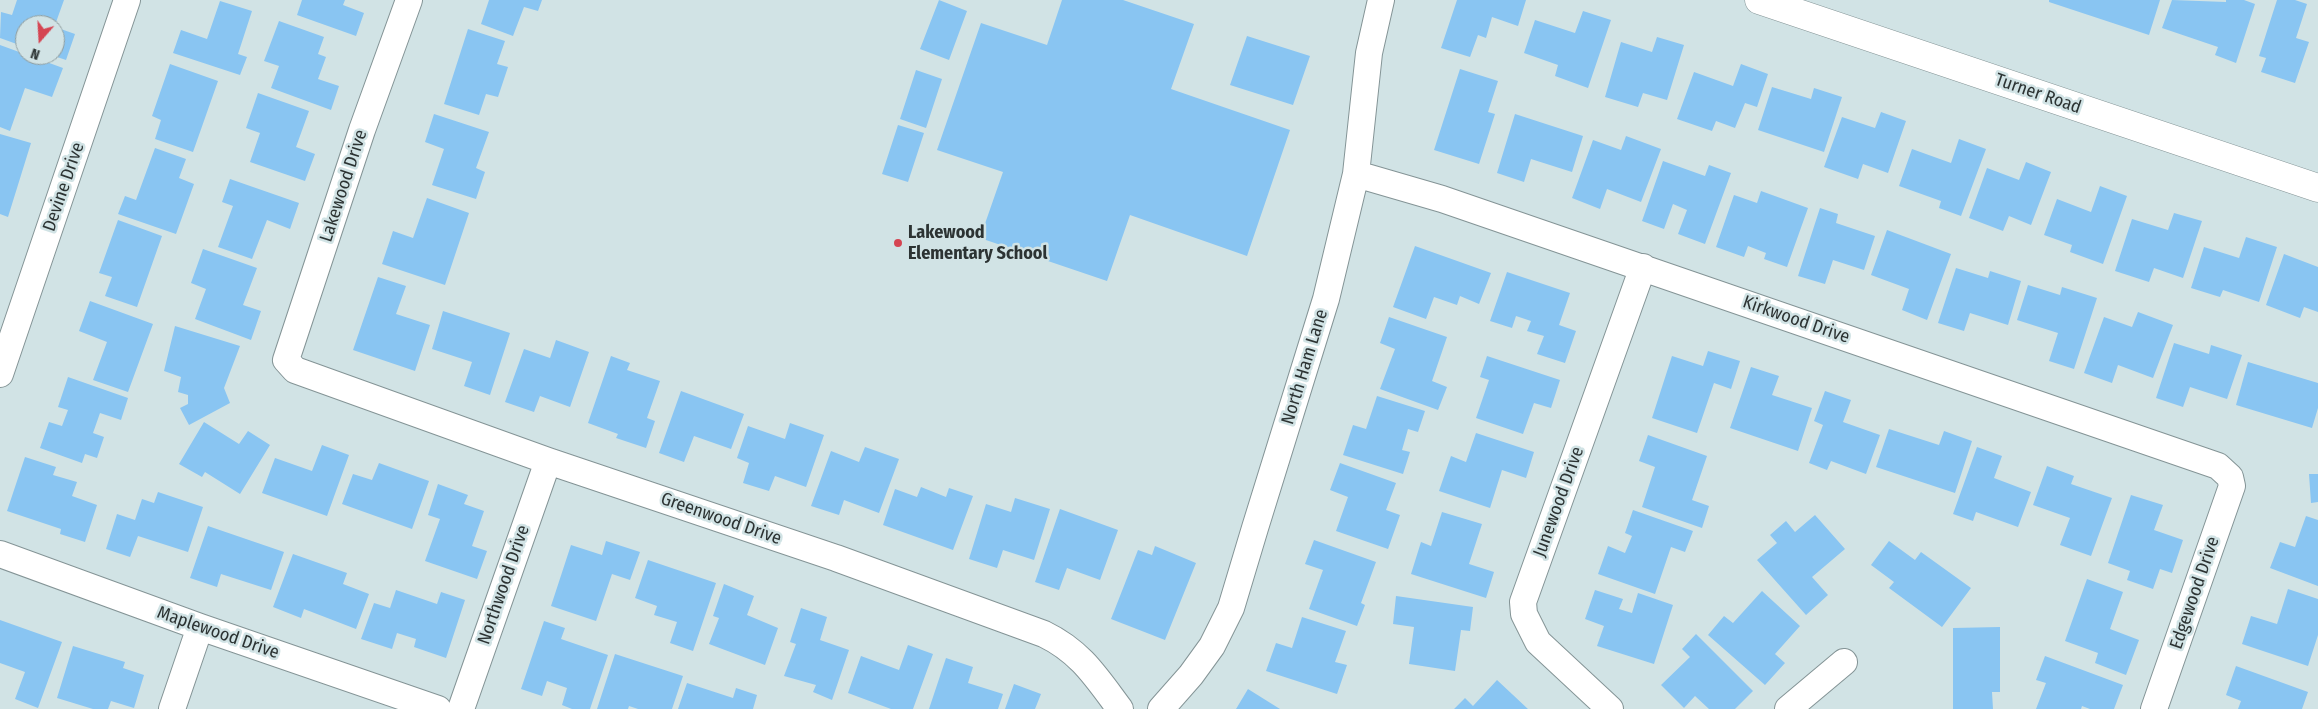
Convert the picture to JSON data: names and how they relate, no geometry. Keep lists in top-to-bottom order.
{
  "streets": {
    "main road": ["Turner Road"],
    "street": [
      "Lakewood Drive",
      "Devine Drive",
      "Kirkwood Drive",
      "North Ham Lane",
      "Junewood Drive",
      "Greenwood Drive",
      "Northwood Drive",
      "Edgewood Drive",
      "Maplewood Drive"
    ]
  },
  "crossings": [
    ["Lakewood Drive", "Greenwood Drive"],
    ["Kirkwood Drive", "North Ham Lane"],
    ["Kirkwood Drive", "Junewood Drive"],
    ["Kirkwood Drive", "Edgewood Drive"],
    ["Greenwood Drive", "Northwood Drive"]
  ],
  "places": ["Lakewood Elementary School"],
  "north": "bottom"
}
